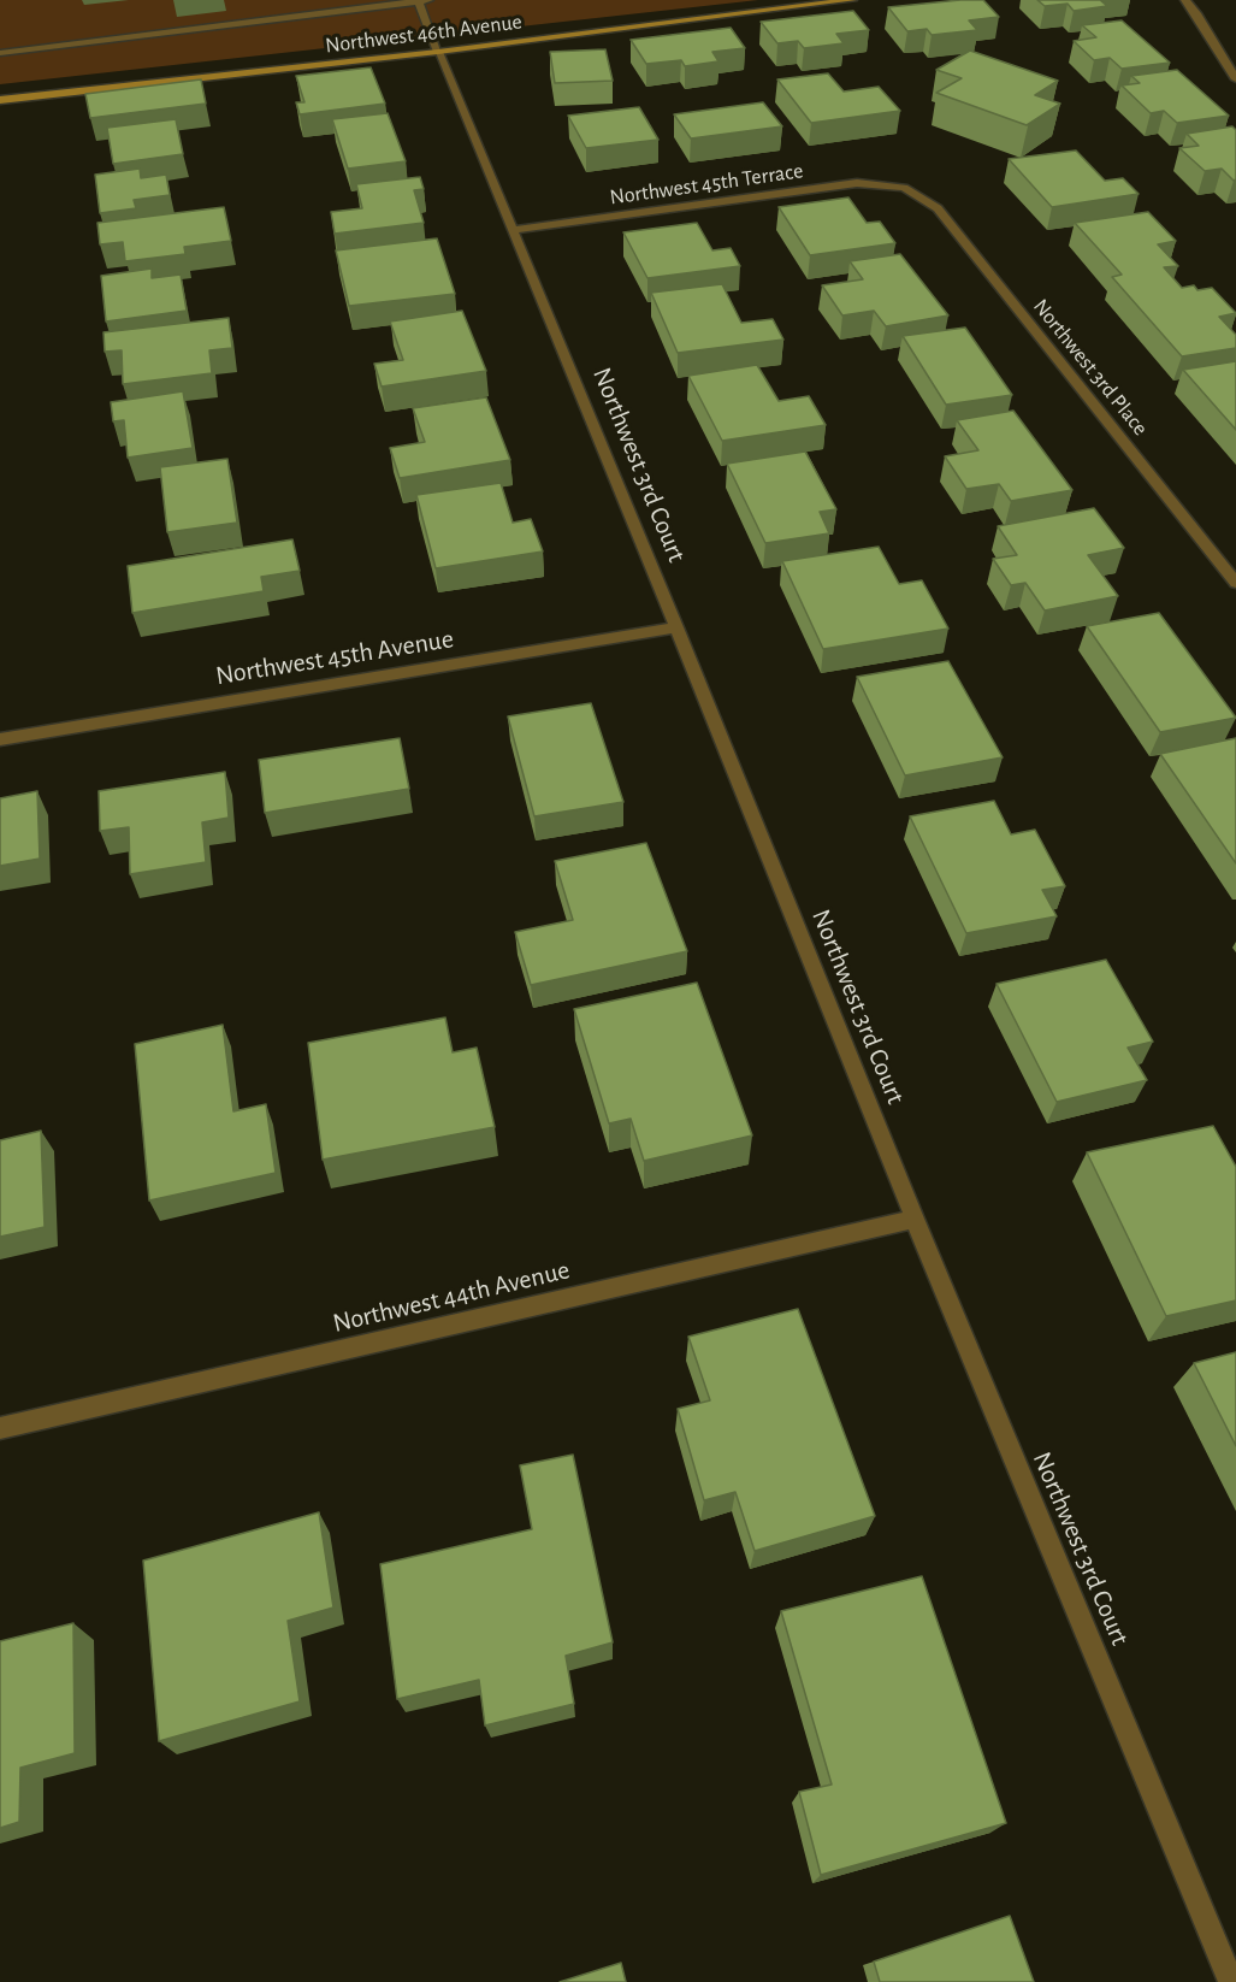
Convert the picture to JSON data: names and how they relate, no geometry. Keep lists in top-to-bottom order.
{
  "streets": {
    "street": [
      "Northwest 46th Avenue",
      "Northwest 45th Terrace",
      "Northwest 3rd Place",
      "Northwest 3rd Court",
      "Northwest 45th Avenue",
      "Northwest 44th Avenue"
    ]
  },
  "crossings": [
    ["Northwest 46th Avenue", "Northwest 3rd Court"],
    ["Northwest 45th Terrace", "Northwest 3rd Place"],
    ["Northwest 45th Terrace", "Northwest 3rd Court"],
    ["Northwest 3rd Court", "Northwest 45th Avenue"],
    ["Northwest 3rd Court", "Northwest 44th Avenue"]
  ]
}
